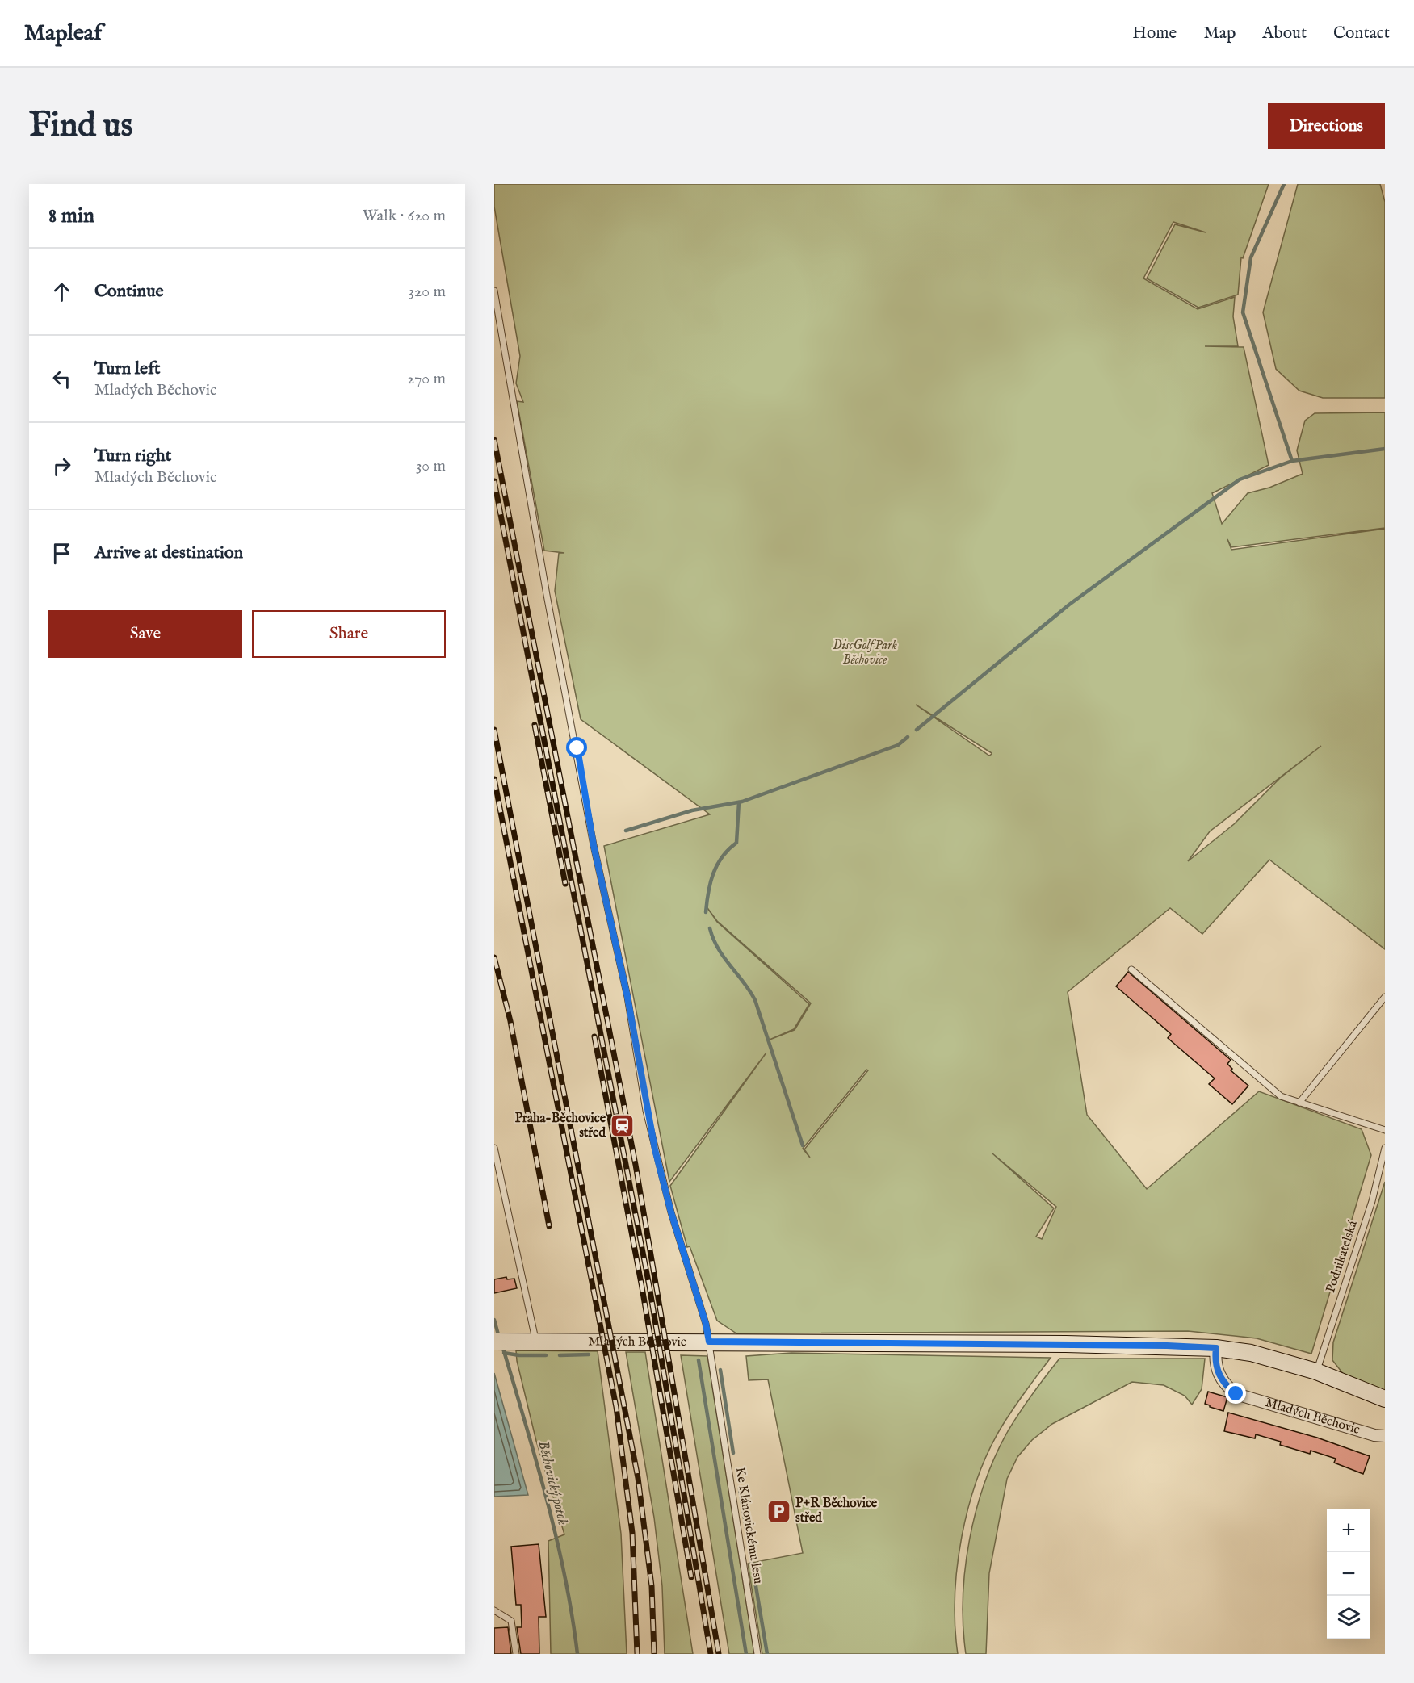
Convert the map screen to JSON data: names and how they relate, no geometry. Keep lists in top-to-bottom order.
{
  "streets": {
    "street": ["Mladých Běchovic"],
    "lane": ["Podnikatelská", "Ke Klánovickému lesu"]
  },
  "crossings": [
    ["Podnikatelská", "Mladých Běchovic"],
    ["Mladých Běchovic", "Ke Klánovickému lesu"]
  ],
  "water": ["Běchovický potok"],
  "parks": ["DiscGolfPark Běchovice"],
  "places": {
    "station": ["Praha-Běchovice střed"],
    "parking": ["P+R Běchovice střed"]
  },
  "page": {
    "header": "Mapleaf",
    "nav": [
      "Home",
      "Map",
      "About",
      "Contact"
    ],
    "buttons": [
      "Directions",
      ["Save", "Share"]
    ],
    "title": "Find us",
    "heading": ["8 min", "Walk · 620 m"],
    "list": [
      ["Continue", "320 m"],
      ["Turn left", "Mladých Běchovic", "270 m"],
      ["Turn right", "Mladých Běchovic", "30 m"],
      "Arrive at destination"
    ],
    "map_buttons": ["+", "−"]
  }
}
